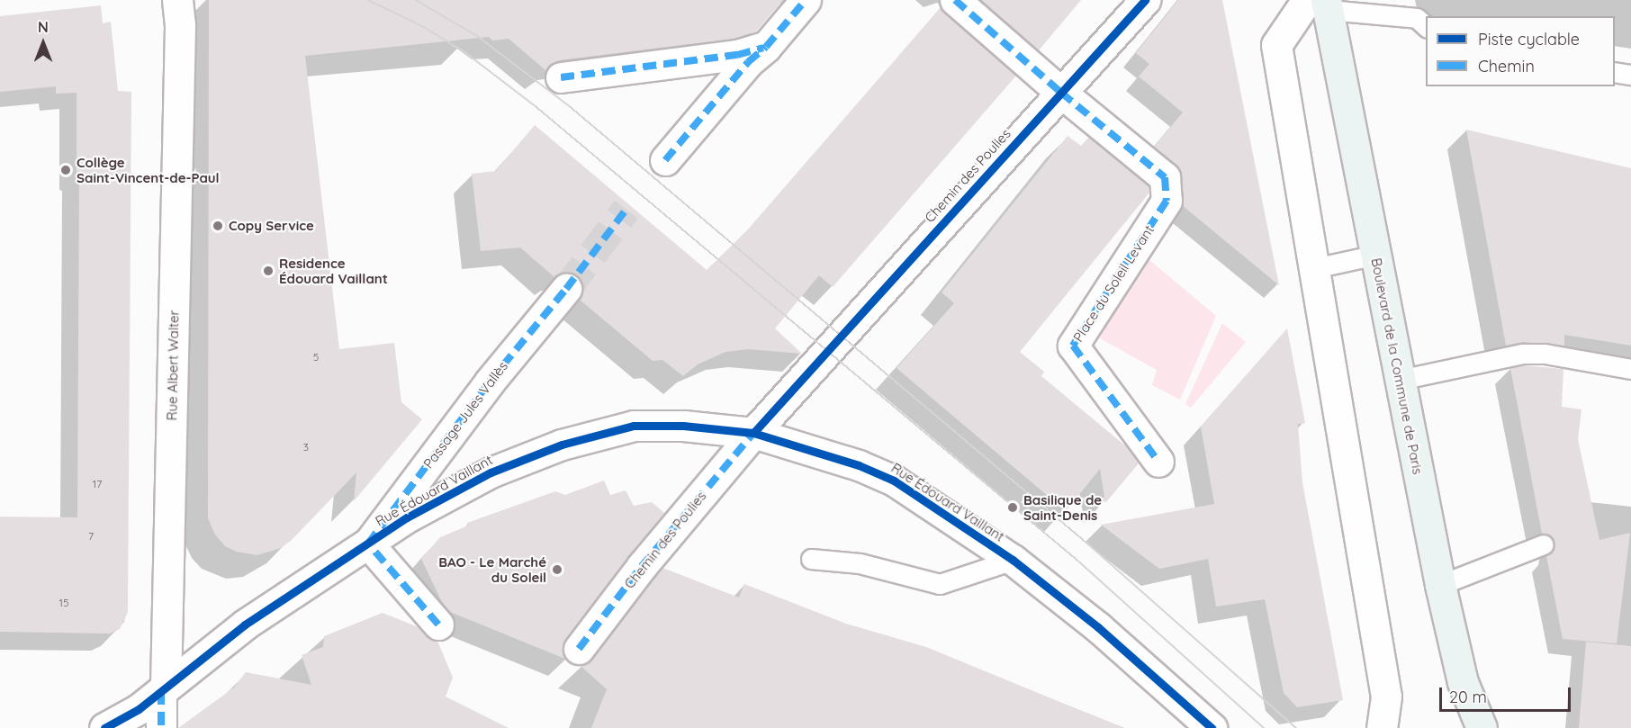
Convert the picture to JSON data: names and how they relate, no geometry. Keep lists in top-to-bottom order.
{
  "streets": {
    "street": [
      "Chemin des Poulies",
      "Place du Soleil Levant",
      "Rue Albert Walter",
      "Boulevard de la Commune de Paris",
      "Passage Jules Vallès",
      "Rue Édouard Vaillant"
    ]
  },
  "crossings": [
    ["Chemin des Poulies", "Place du Soleil Levant"],
    ["Chemin des Poulies", "Rue Édouard Vaillant"],
    ["Rue Albert Walter", "Rue Édouard Vaillant"],
    ["Passage Jules Vallès", "Rue Édouard Vaillant"]
  ],
  "places": [
    "Collège Saint-Vincent-de-Paul",
    "Copy Service",
    "Residence Édouard Vaillant",
    "Basilique de Saint-Denis",
    "BAO - Le Marché du Soleil"
  ],
  "house_numbers": [
    "5",
    "3",
    "17",
    "7",
    "15"
  ],
  "legend": ["Piste cyclable", "Chemin"],
  "scale_bar": "20 m",
  "north": "top"
}
